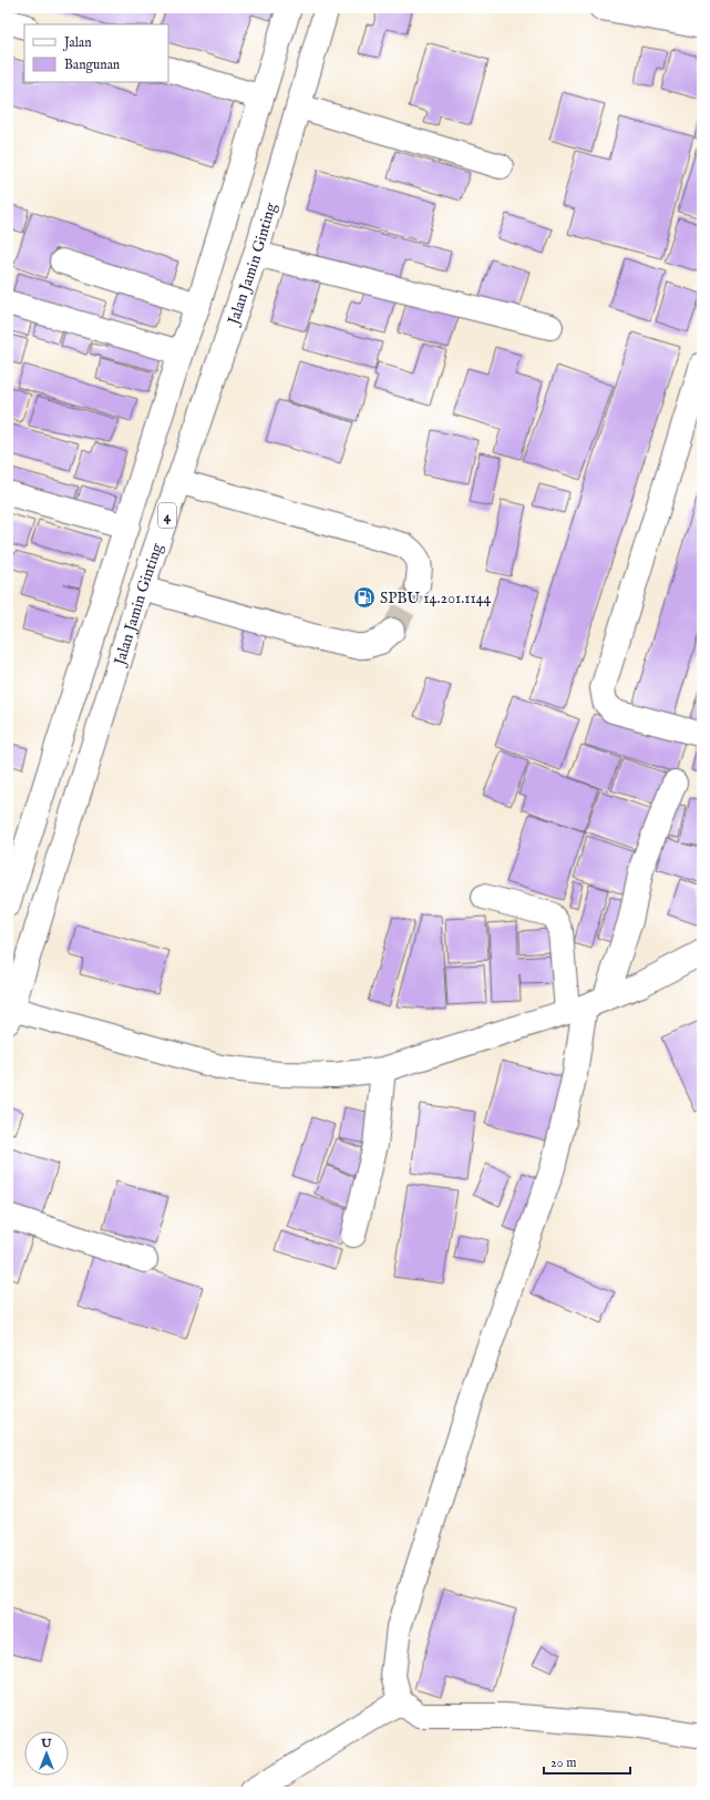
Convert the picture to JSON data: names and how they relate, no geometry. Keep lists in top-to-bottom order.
{
  "streets": {
    "main road": ["Jalan Jamin Ginting", "4"]
  },
  "places": {
    "fuel station": ["SPBU 14.201.1144"]
  },
  "legend": ["Jalan", "Bangunan"],
  "scale_bar": "20 m",
  "north": "top"
}
